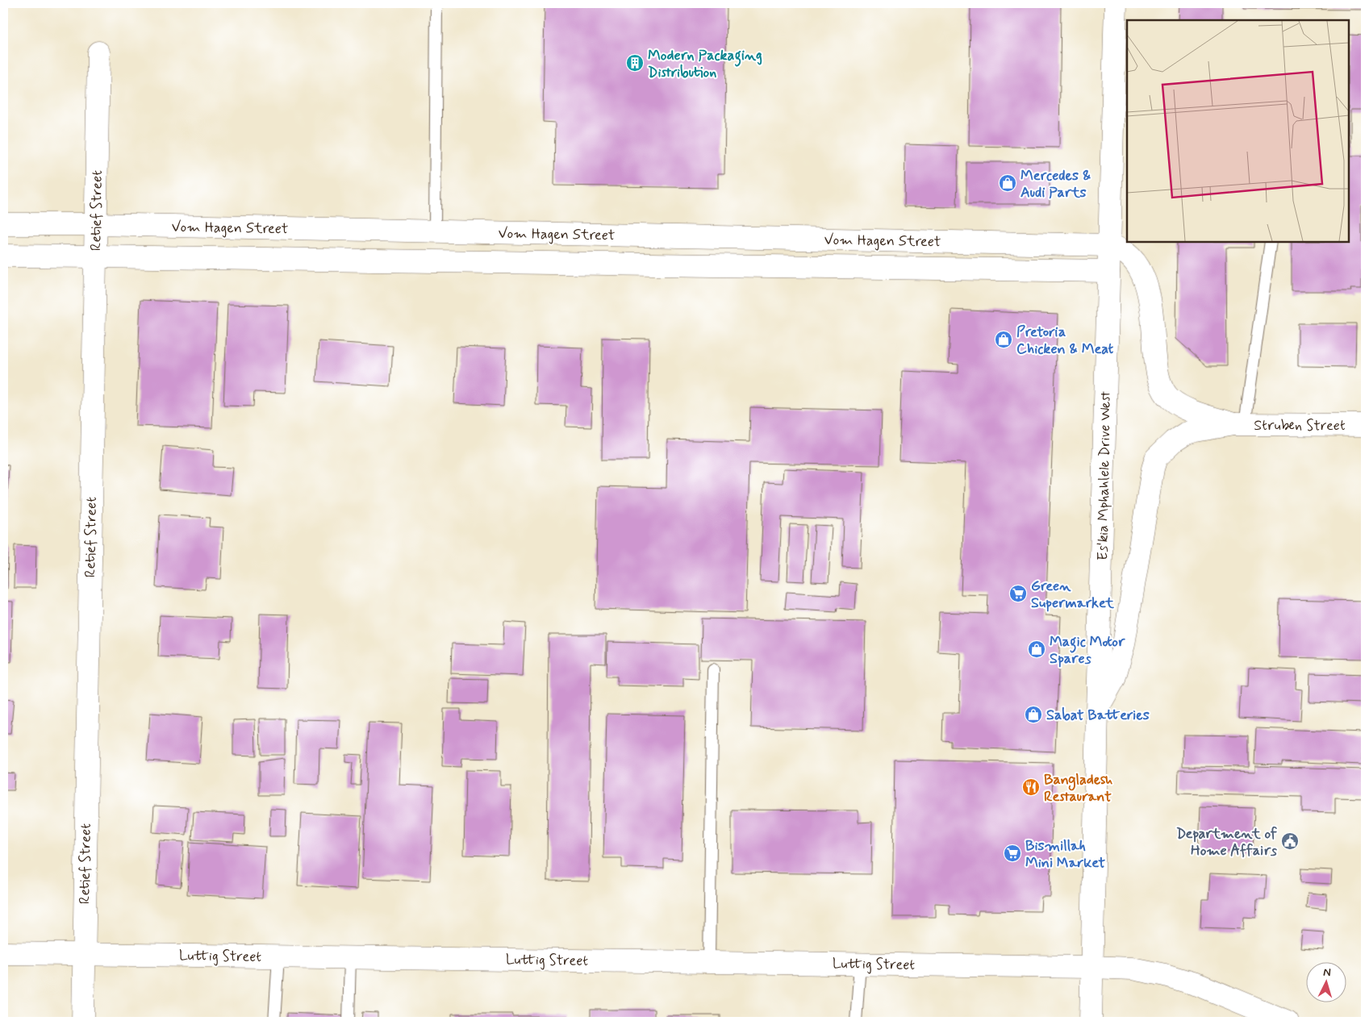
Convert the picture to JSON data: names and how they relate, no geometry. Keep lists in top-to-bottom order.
{
  "streets": {
    "main road": [
      "Retief Street",
      "Vom Hagen Street",
      "Struben Street",
      "Es'kia Mphahlele Drive West",
      "Luttig Street"
    ]
  },
  "crossings": [
    ["Retief Street", "Vom Hagen Street"],
    ["Retief Street", "Luttig Street"],
    ["Vom Hagen Street", "Es'kia Mphahlele Drive West"],
    ["Es'kia Mphahlele Drive West", "Luttig Street"]
  ],
  "places": {
    "building": ["Modern Packaging Distribution"],
    "shop": [
      "Mercedes & Audi Parts",
      "Pretoria Chicken & Meat",
      "Magic Motor Spares",
      "Sabat Batteries"
    ],
    "supermarket": ["Green Supermarket", "Bismillah Mini Market"],
    "restaurant": ["Bangladesh Restaurant"],
    "public building": ["Department of Home Affairs"]
  },
  "north": "top"
}
